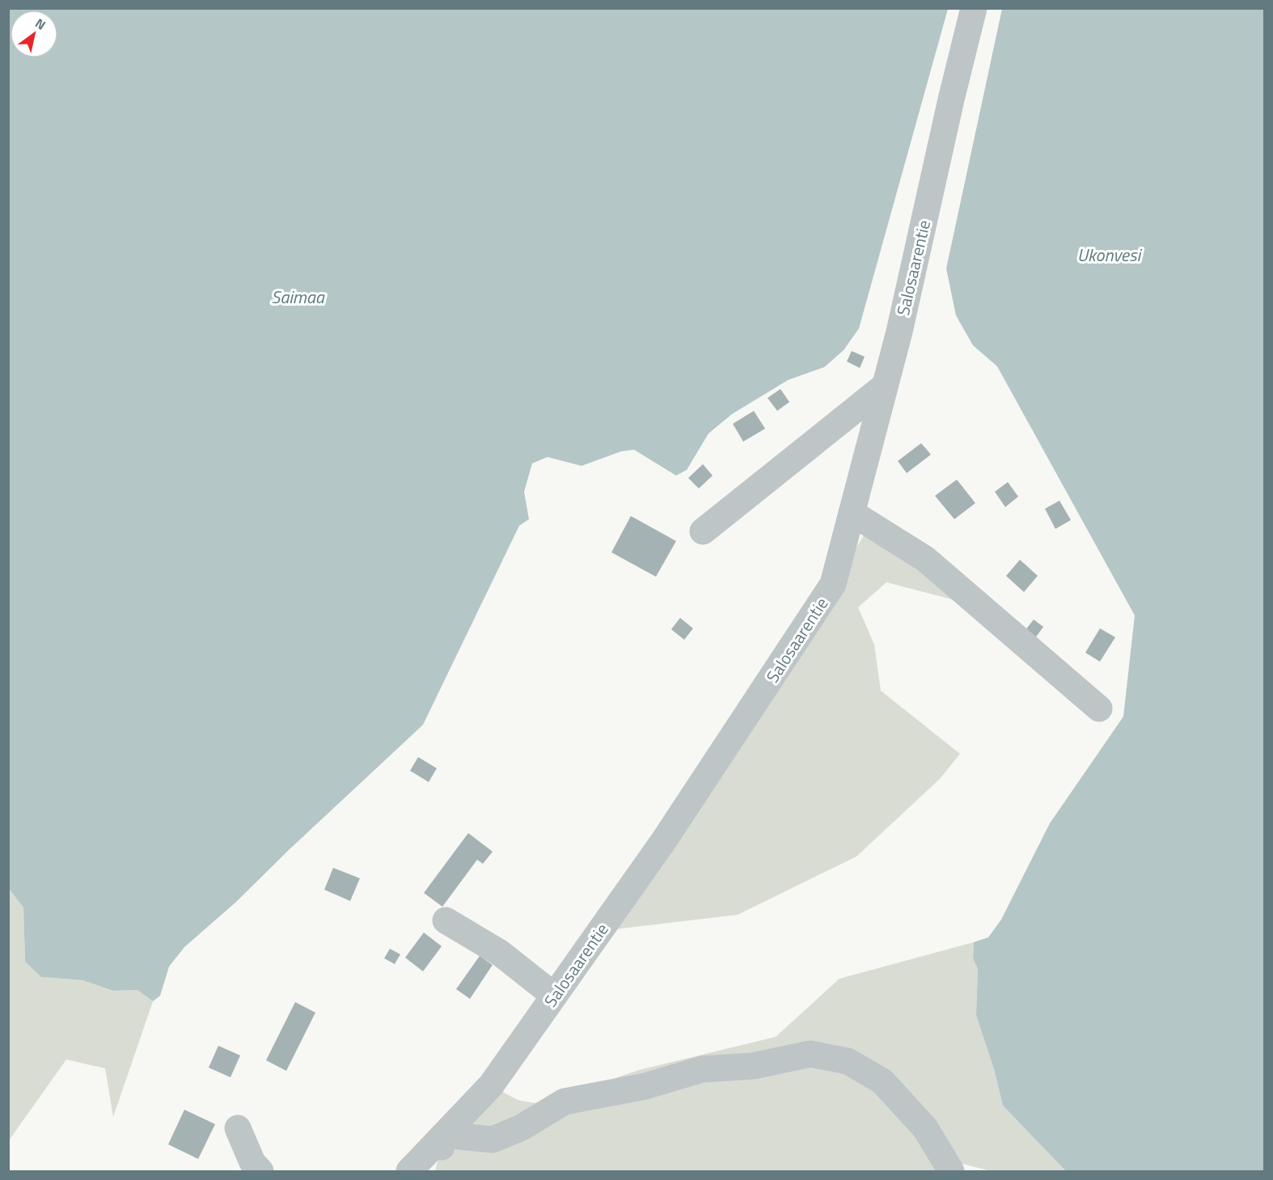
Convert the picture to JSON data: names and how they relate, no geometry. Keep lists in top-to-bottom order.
{
  "streets": {
    "street": ["Salosaarentie"]
  },
  "water": ["Ukonvesi", "Saimaa"],
  "north": "top right"
}
